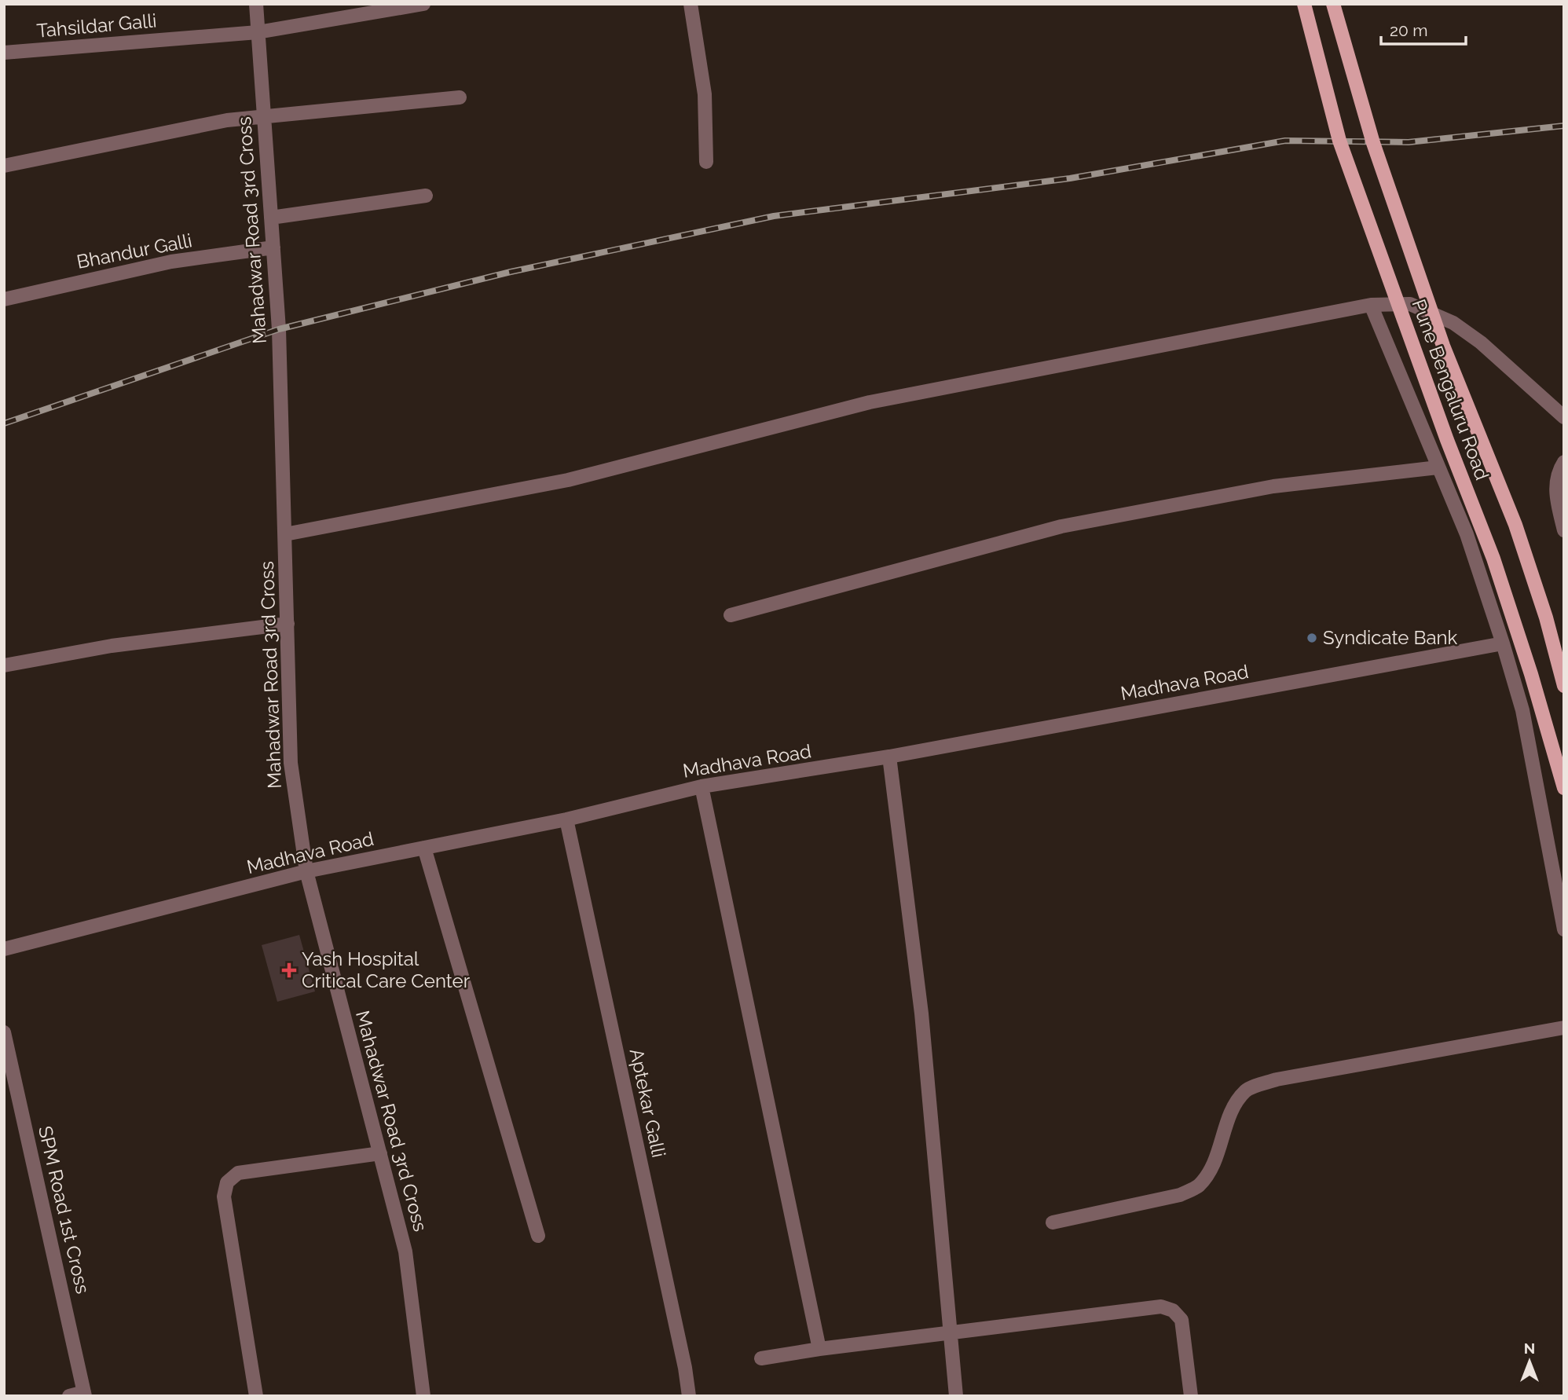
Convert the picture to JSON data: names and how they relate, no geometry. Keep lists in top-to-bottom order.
{
  "streets": {
    "main road": ["Pune Bengaluru Road"],
    "street": [
      "Tahsildar Galli",
      "Mahadwar Road 3rd Cross",
      "Bhandur Galli",
      "Madhava Road",
      "Aptekar Galli",
      "SPM Road 1st Cross"
    ]
  },
  "crossings": [
    ["Tahsildar Galli", "Mahadwar Road 3rd Cross"],
    ["Mahadwar Road 3rd Cross", "Bhandur Galli"],
    ["Mahadwar Road 3rd Cross", "Madhava Road"],
    ["Madhava Road", "Aptekar Galli"]
  ],
  "places": {
    "other": ["Syndicate Bank"],
    "health": ["Yash Hospital Critical Care Center"]
  },
  "scale_bar": "20 m",
  "north": "top"
}
